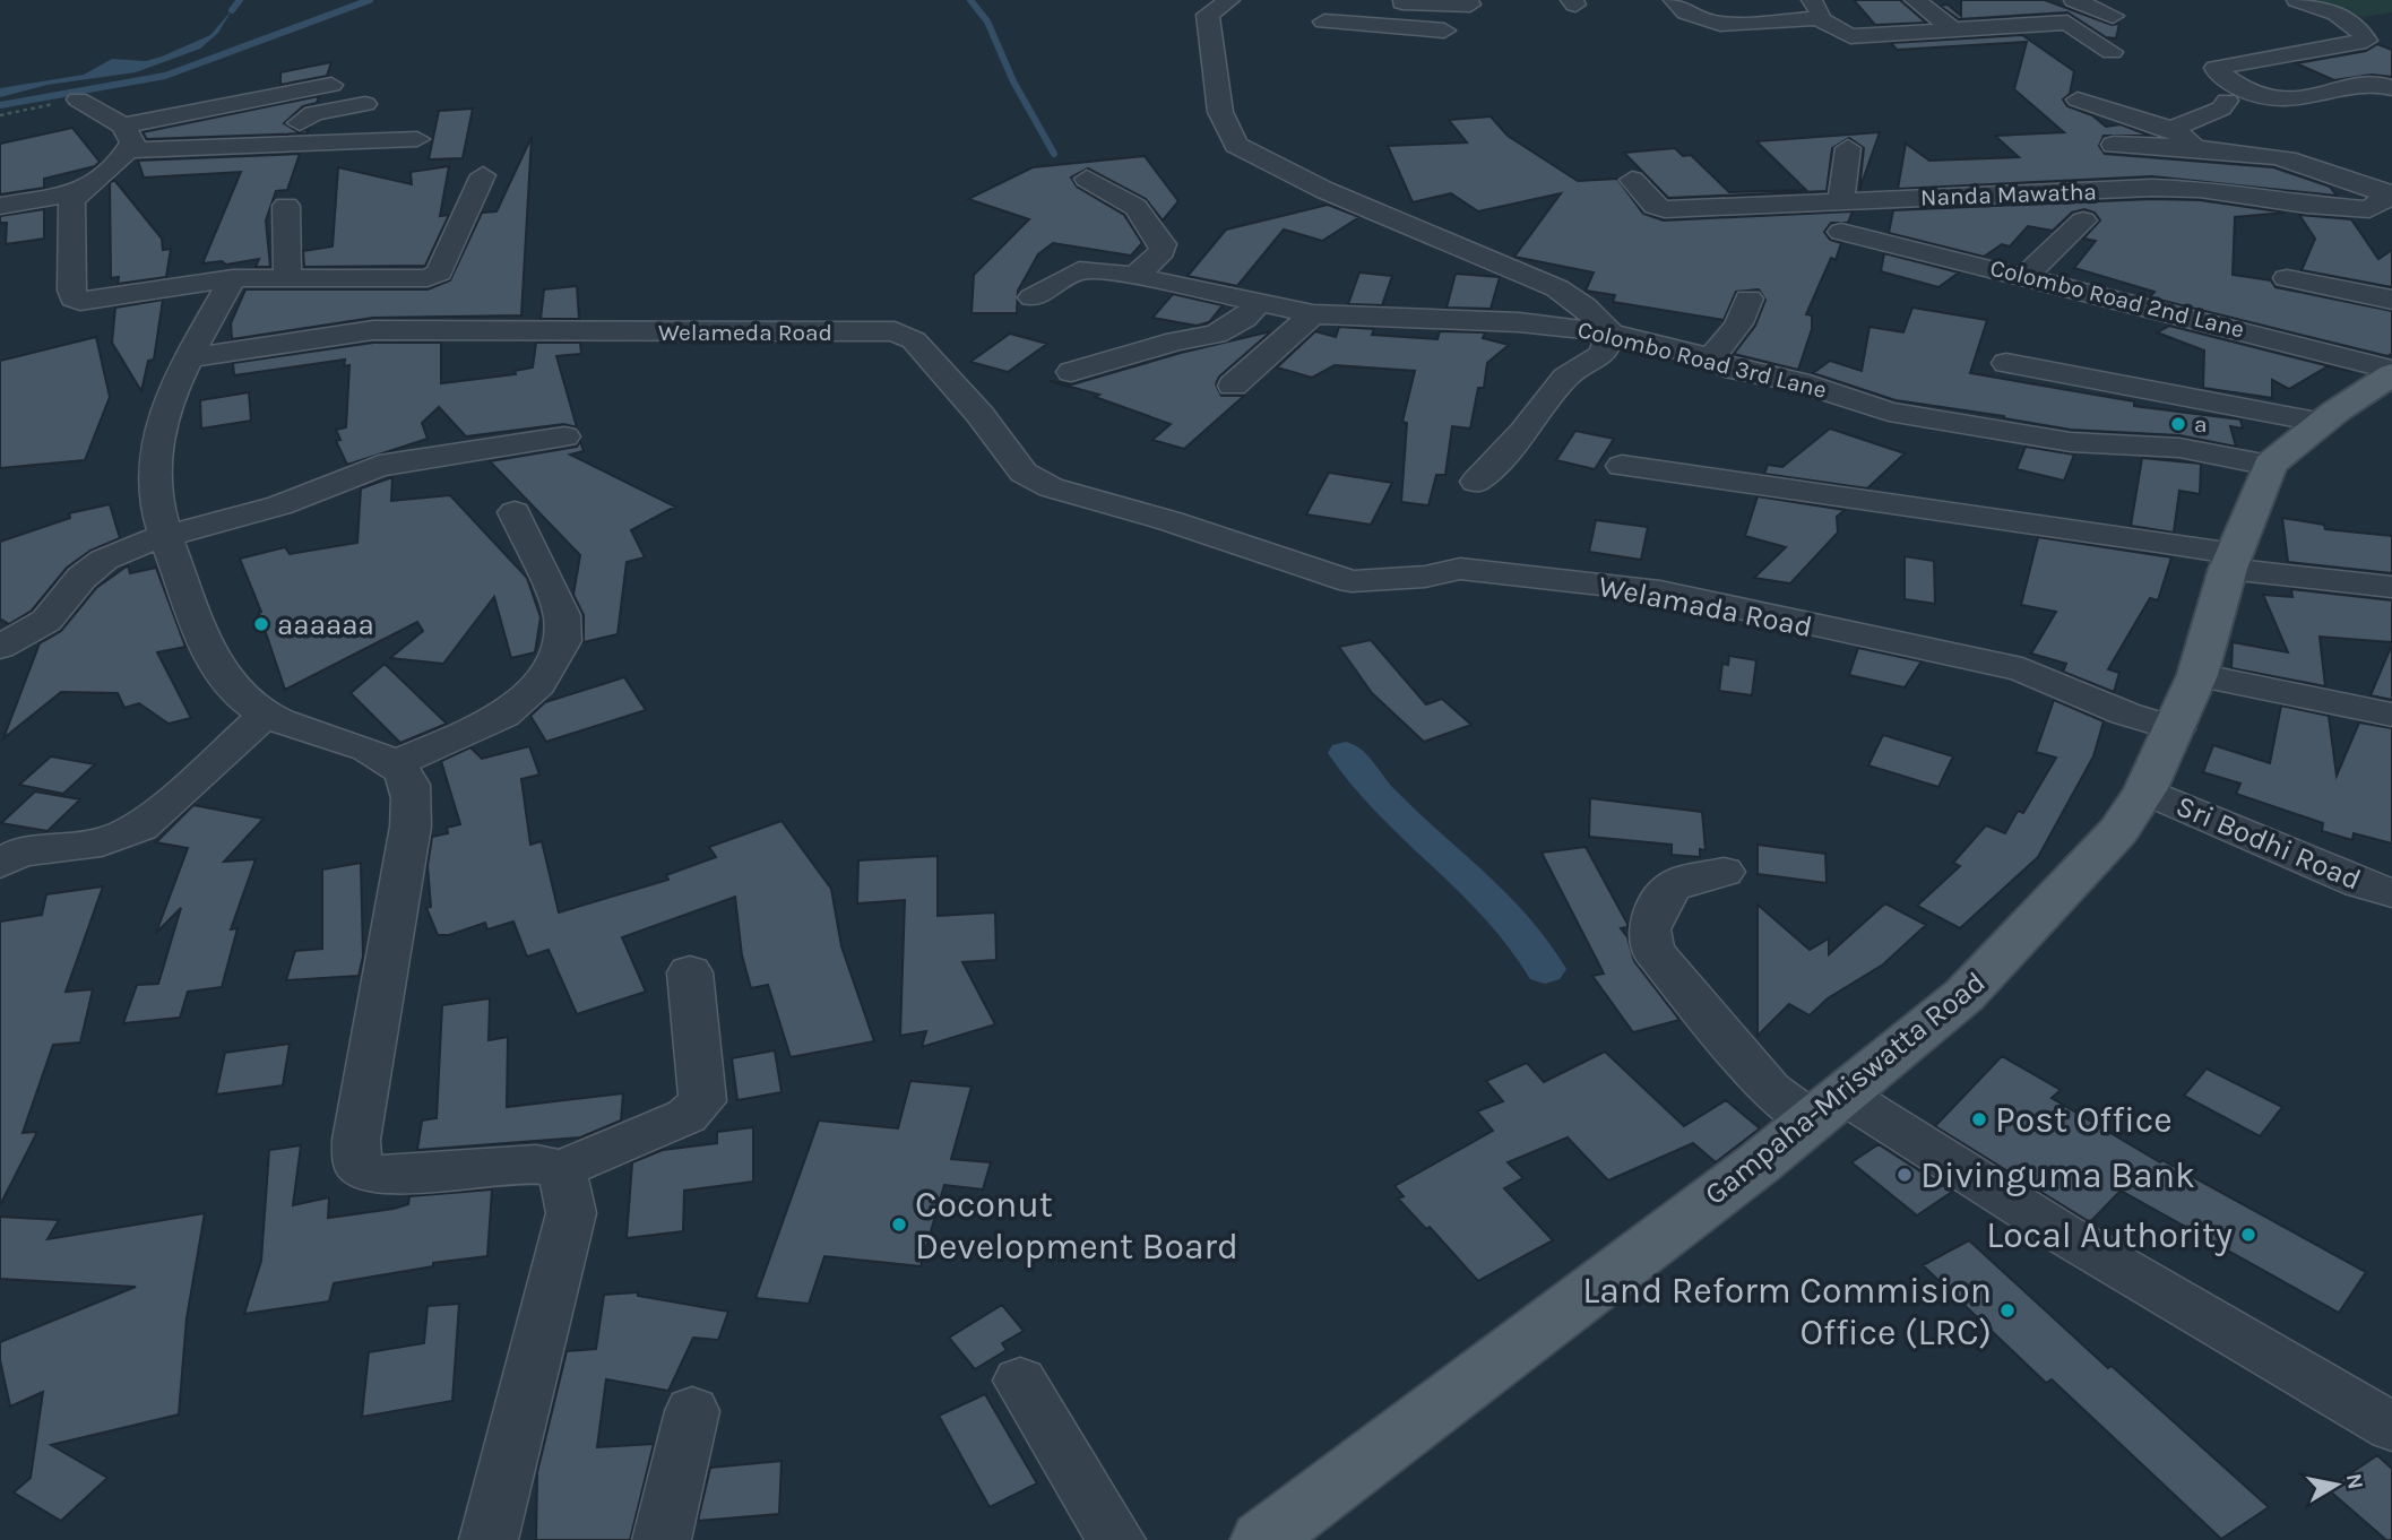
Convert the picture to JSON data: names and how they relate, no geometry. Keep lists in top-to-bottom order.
{
  "streets": {
    "main road": ["Gampaha-Mriswatta Road"],
    "street": [
      "Nanda Mawatha",
      "Colombo Road 2nd Lane",
      "Welameda Road",
      "Colombo Road 3rd Lane",
      "Welamada Road",
      "Sri Bodhi Road"
    ]
  },
  "crossings": [
    ["Welameda Road", "Welamada Road"],
    ["Colombo Road 3rd Lane", "Gampaha-Mriswatta Road"],
    ["Welamada Road", "Gampaha-Mriswatta Road"],
    ["Sri Bodhi Road", "Gampaha-Mriswatta Road"]
  ],
  "places": [
    "a",
    "aaaaaa",
    "Post Office",
    "Divinguma Bank",
    "Coconut Development Board",
    "Local Authority",
    "Land Reform Commision Office (LRC)"
  ],
  "north": "right"
}
